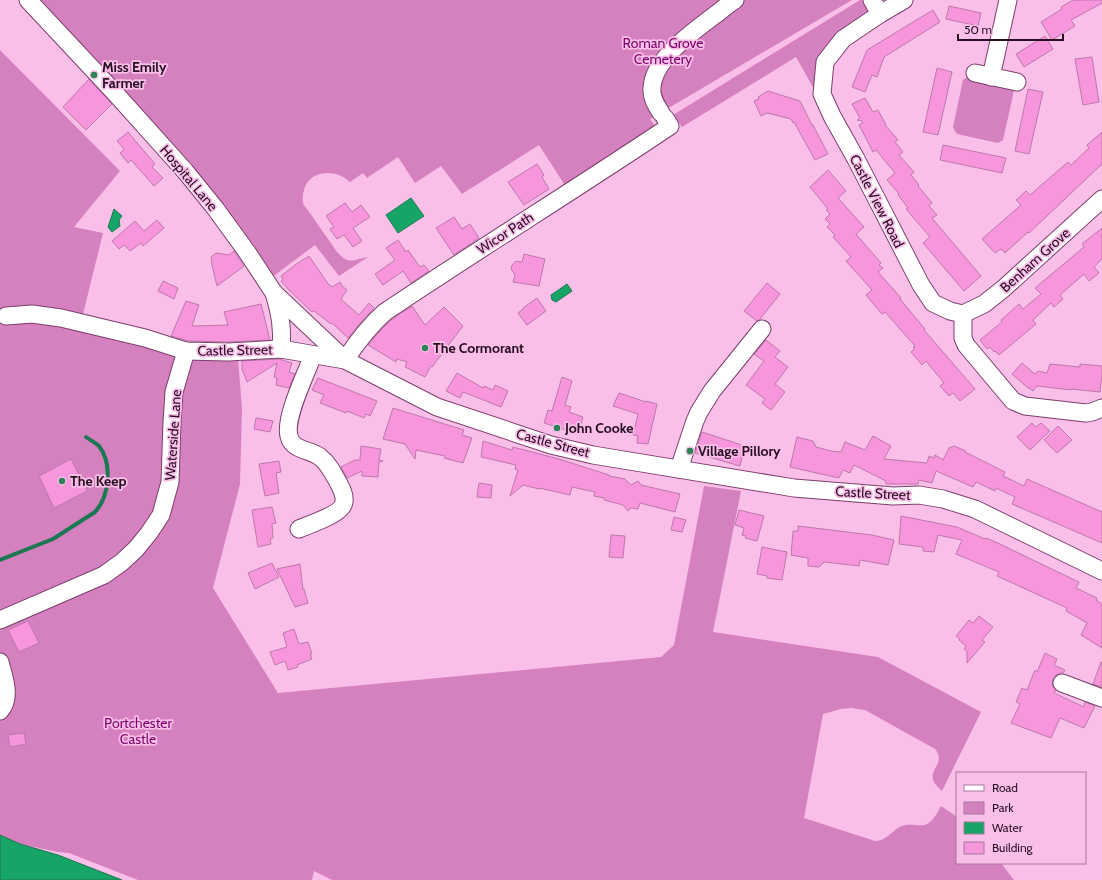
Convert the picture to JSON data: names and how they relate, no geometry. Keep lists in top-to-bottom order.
{
  "streets": {
    "street": [
      "Hospital Lane",
      "Castle View Road",
      "Wicor Path",
      "Benham Grove",
      "Castle Street",
      "Waterside Lane"
    ]
  },
  "crossings": [
    ["Hospital Lane", "Wicor Path"],
    ["Hospital Lane", "Castle Street"],
    ["Castle View Road", "Benham Grove"],
    ["Wicor Path", "Castle Street"],
    ["Castle Street", "Waterside Lane"]
  ],
  "parks": ["Roman Grove Cemetery", "Portchester Castle"],
  "places": [
    "Miss Emily Farmer",
    "The Cormorant",
    "John Cooke",
    "Village Pillory",
    "The Keep"
  ],
  "legend": [
    "Road",
    "Park",
    "Water",
    "Building"
  ],
  "scale_bar": "50 m"
}
